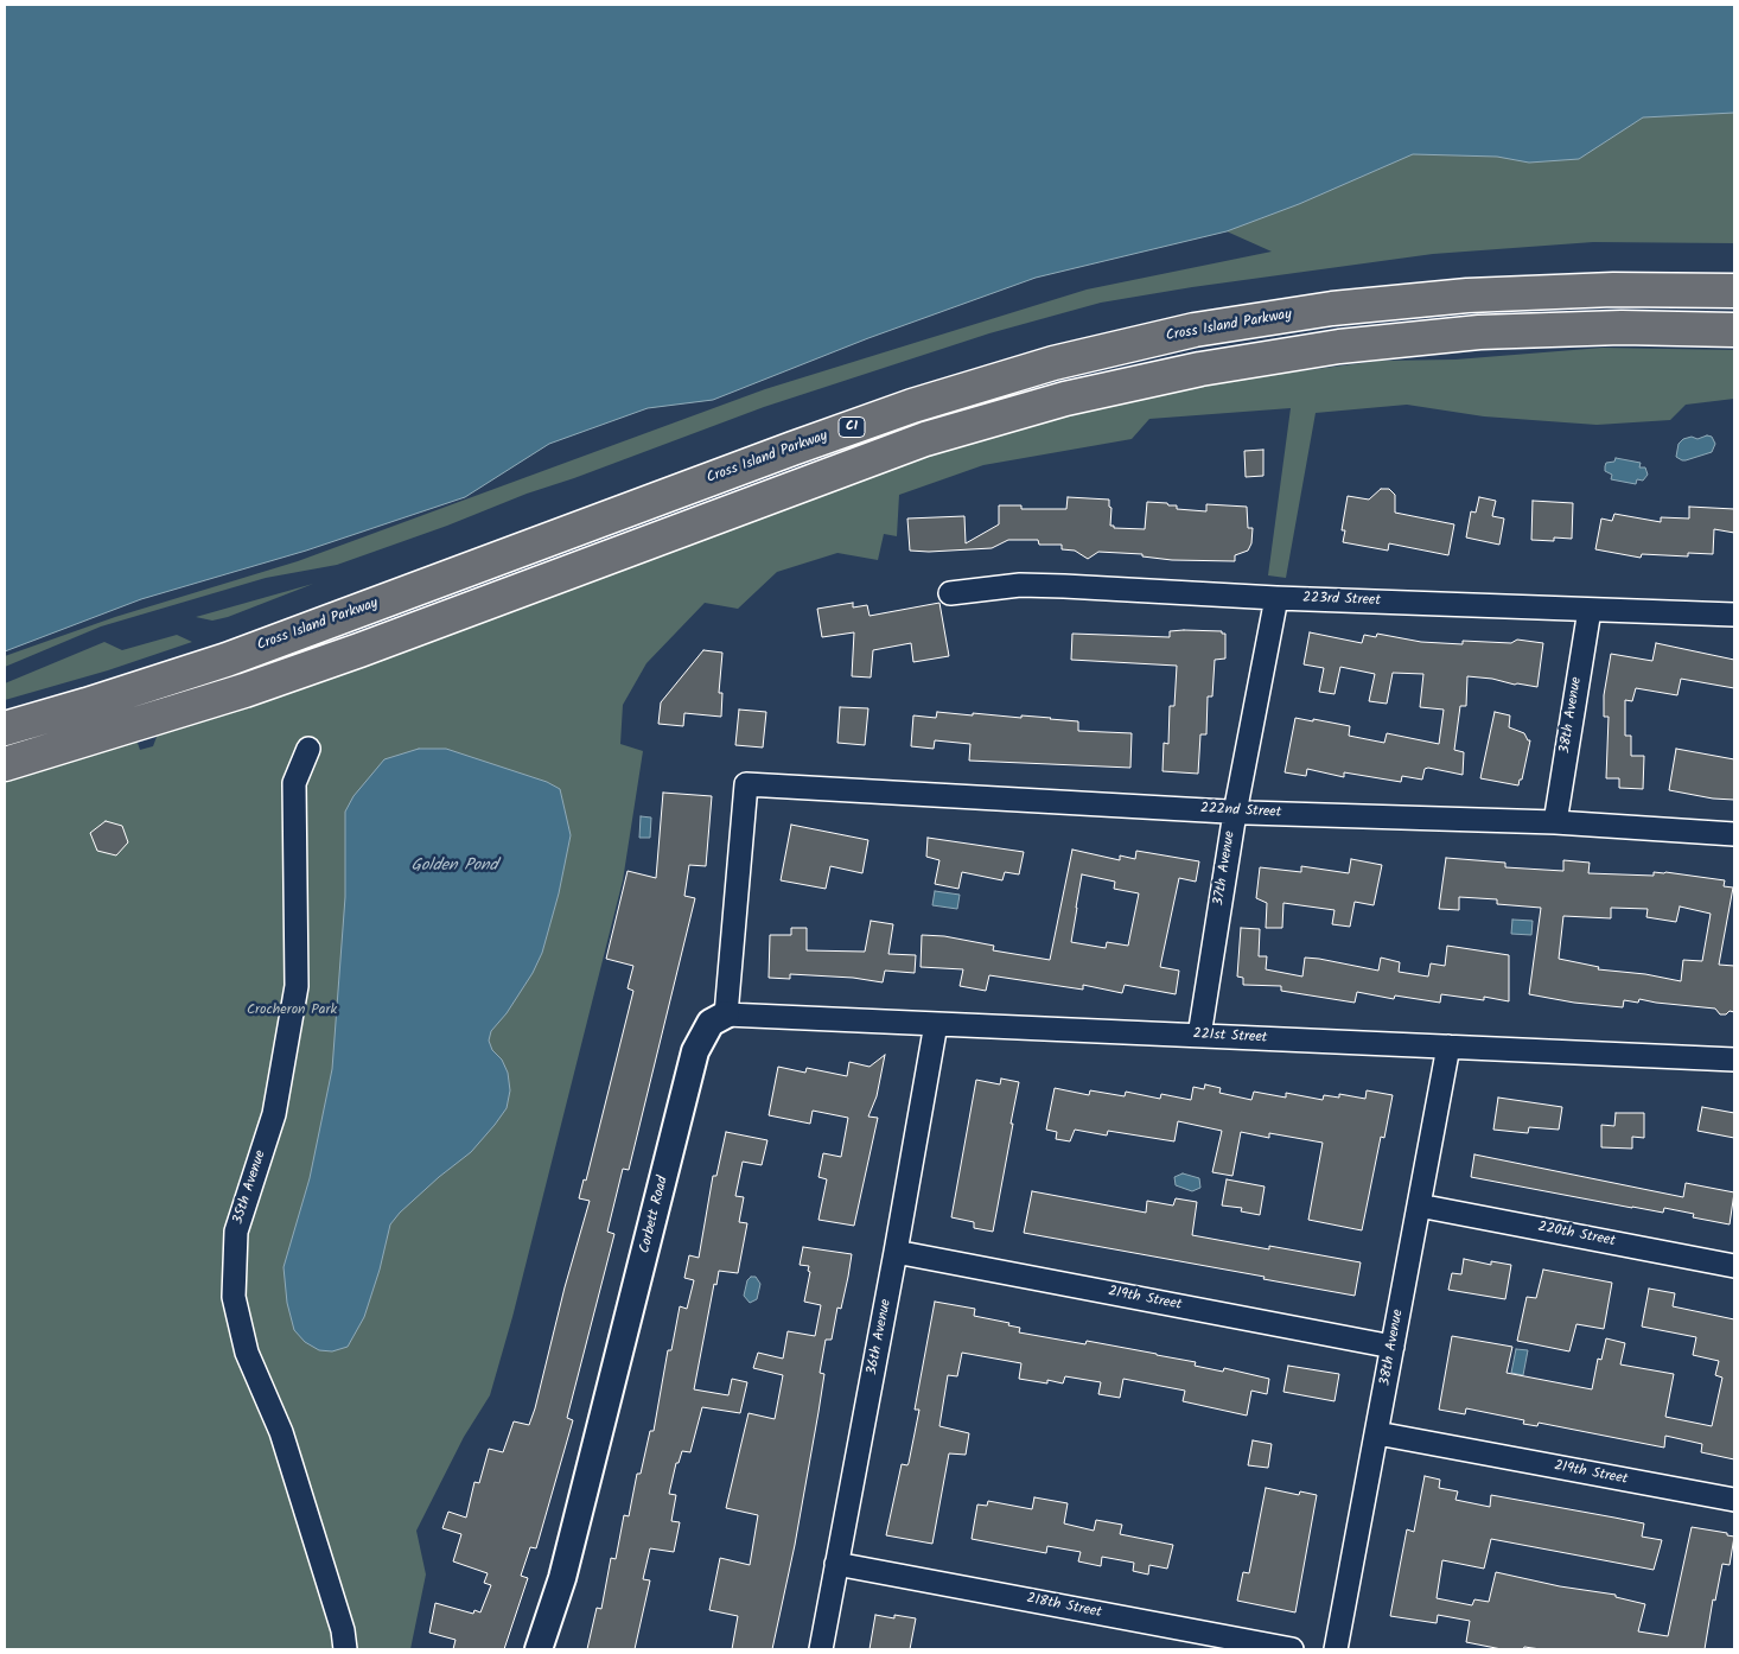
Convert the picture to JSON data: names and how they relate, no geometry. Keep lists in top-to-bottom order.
{
  "streets": {
    "highway": ["Cross Island Parkway", "CI"],
    "street": [
      "223rd Street",
      "38th Avenue",
      "222nd Street",
      "37th Avenue",
      "221st Street",
      "35th Avenue",
      "Corbett Road",
      "220th Street",
      "219th Street",
      "36th Avenue",
      "218th Street"
    ]
  },
  "crossings": [
    ["223rd Street", "38th Avenue"],
    ["223rd Street", "37th Avenue"],
    ["38th Avenue", "222nd Street"],
    ["38th Avenue", "221st Street"],
    ["38th Avenue", "220th Street"],
    ["38th Avenue", "219th Street"],
    ["222nd Street", "37th Avenue"],
    ["222nd Street", "221st Street"],
    ["222nd Street", "Corbett Road"],
    ["37th Avenue", "221st Street"],
    ["221st Street", "Corbett Road"],
    ["221st Street", "36th Avenue"],
    ["219th Street", "36th Avenue"],
    ["36th Avenue", "218th Street"]
  ],
  "water": ["Golden Pond"],
  "parks": ["Crocheron Park"]
}
